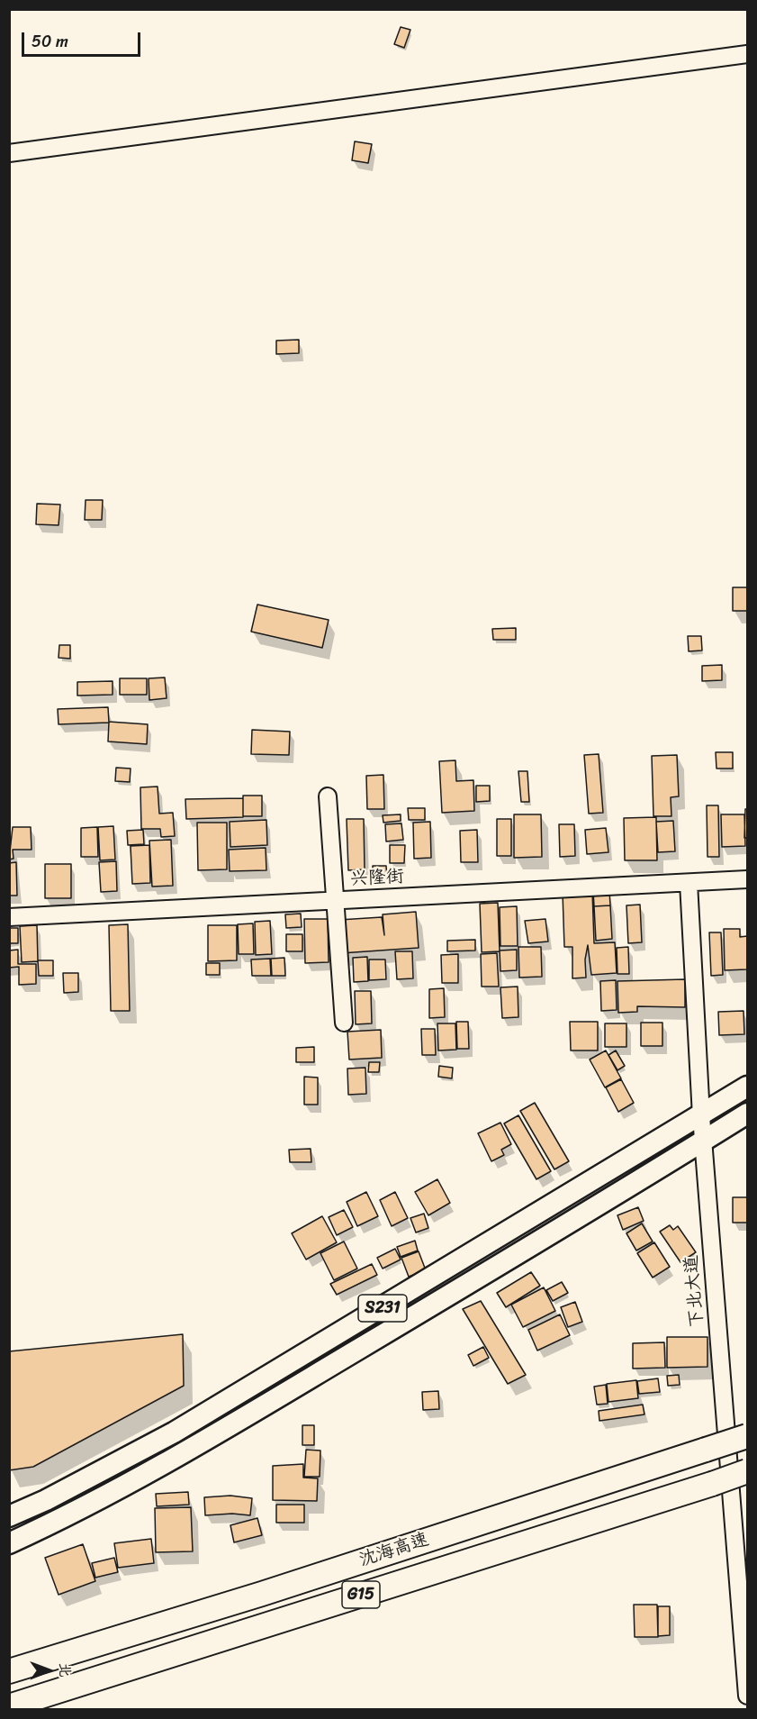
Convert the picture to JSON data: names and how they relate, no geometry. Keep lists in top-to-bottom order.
{
  "streets": {
    "highway": ["沈海高速", "G15"],
    "main road": ["S231"],
    "street": ["兴隆街", "下北大道"]
  },
  "crossings": [
    ["兴隆街", "下北大道"],
    ["下北大道", "S231"]
  ],
  "scale_bar": "50 m",
  "north": "right"
}
